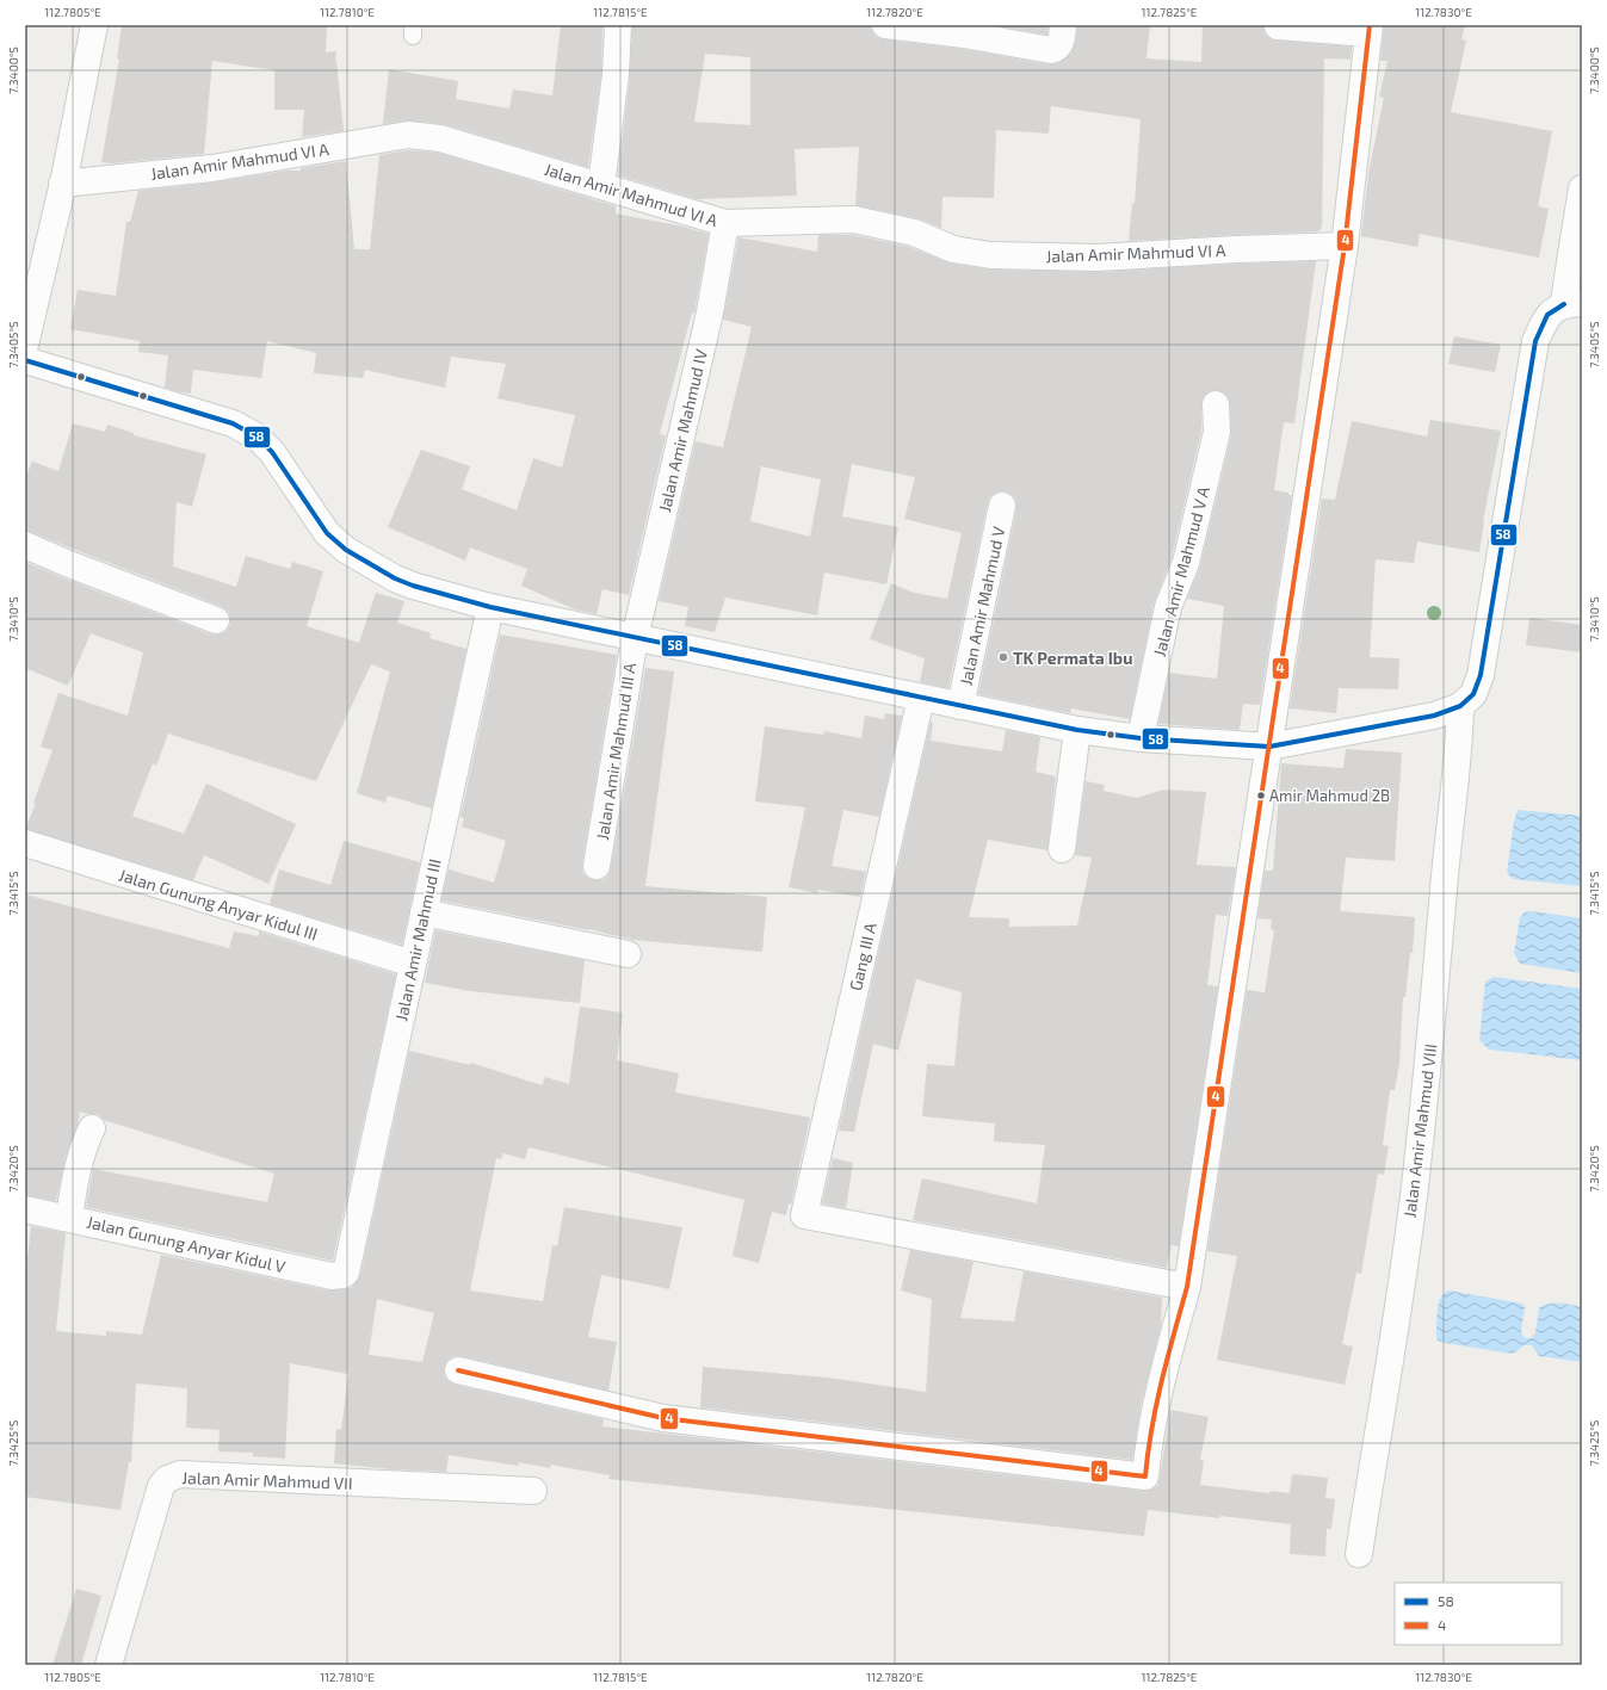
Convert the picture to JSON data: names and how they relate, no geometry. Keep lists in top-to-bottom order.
{
  "streets": {
    "street": [
      "Jalan Amir Mahmud VI A",
      "Jalan Amir Mahmud IV",
      "Jalan Amir Mahmud V A",
      "Jalan Amir Mahmud V",
      "Jalan Amir Mahmud III A",
      "Jalan Gunung Anyar Kidul III",
      "Jalan Amir Mahmud III",
      "Gang III A",
      "Jalan Amir Mahmud VIII",
      "Jalan Gunung Anyar Kidul V",
      "Jalan Amir Mahmud VII"
    ]
  },
  "crossings": [
    ["Jalan Amir Mahmud VI A", "Jalan Amir Mahmud IV"],
    ["Jalan Amir Mahmud IV", "Jalan Amir Mahmud III A"],
    ["Jalan Gunung Anyar Kidul III", "Jalan Amir Mahmud III"],
    ["Jalan Amir Mahmud III", "Jalan Gunung Anyar Kidul V"]
  ],
  "places": ["TK Permata Ibu", "Amir Mahmud 2B"],
  "lines": ["transit line 4", "transit line 58"],
  "legend": ["58", "4"],
  "coordinates": [
    "112.7805°E",
    "112.7810°E",
    "112.7815°E",
    "112.7820°E",
    "112.7825°E",
    "112.7830°E",
    "7.3400°S",
    "7.3405°S",
    "7.3410°S",
    "7.3415°S",
    "7.3420°S",
    "7.3425°S"
  ]
}
